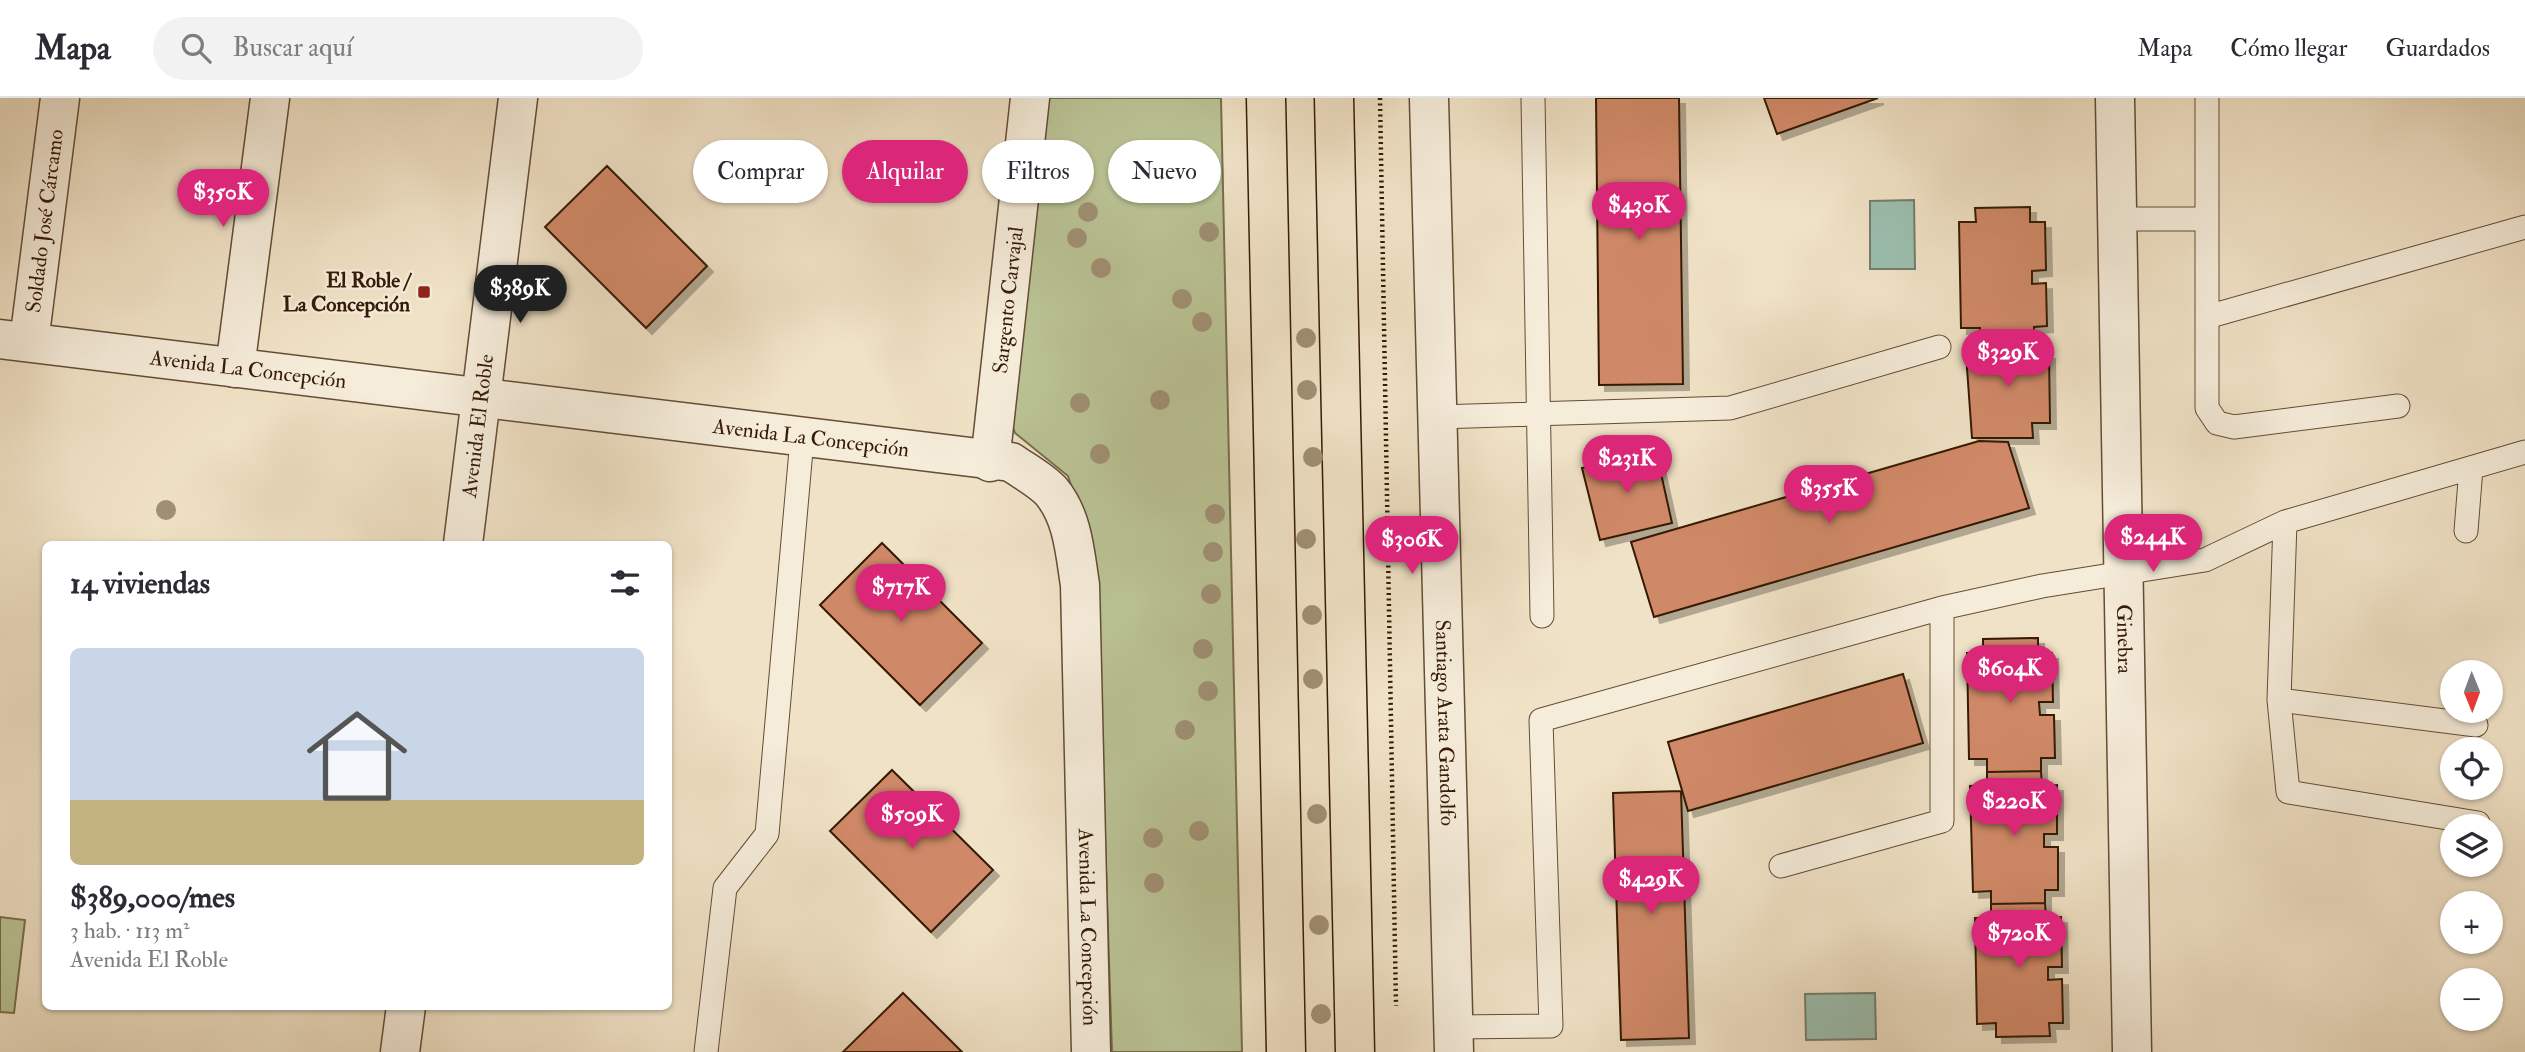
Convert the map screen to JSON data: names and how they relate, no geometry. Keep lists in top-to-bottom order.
{
  "streets": {
    "street": [
      "Soldado José Cárcamo",
      "Sargento Carvajal",
      "Avenida La Concepción",
      "Avenida El Roble",
      "Ginebra",
      "Santiago Arata Gandolfo"
    ]
  },
  "crossings": [
    ["Soldado José Cárcamo", "Avenida La Concepción"],
    ["Sargento Carvajal", "Avenida La Concepción"],
    ["Avenida La Concepción", "Avenida El Roble"]
  ],
  "places": {
    "transit": ["El Roble / La Concepción"]
  },
  "north": "bottom",
  "page": {
    "header": "Mapa",
    "search": "Buscar aquí",
    "nav": ["Mapa", "Cómo llegar", "Guardados"],
    "chip": [
      "Comprar",
      "Alquilar",
      "Filtros",
      "Nuevo"
    ],
    "price": [
      "$350K",
      "$430K",
      "$389K",
      "$329K",
      "$231K",
      "$355K",
      "$244K",
      "$306K",
      "$717K",
      "$604K",
      "$220K",
      "$509K",
      "$429K",
      "$720K"
    ],
    "heading": "14 viviendas",
    "list": [
      {
        "name": "$389,000/mes",
        "note": "3 hab. · 113 m² · Avenida El Roble"
      }
    ],
    "map_buttons": ["+", "−"]
  }
}
